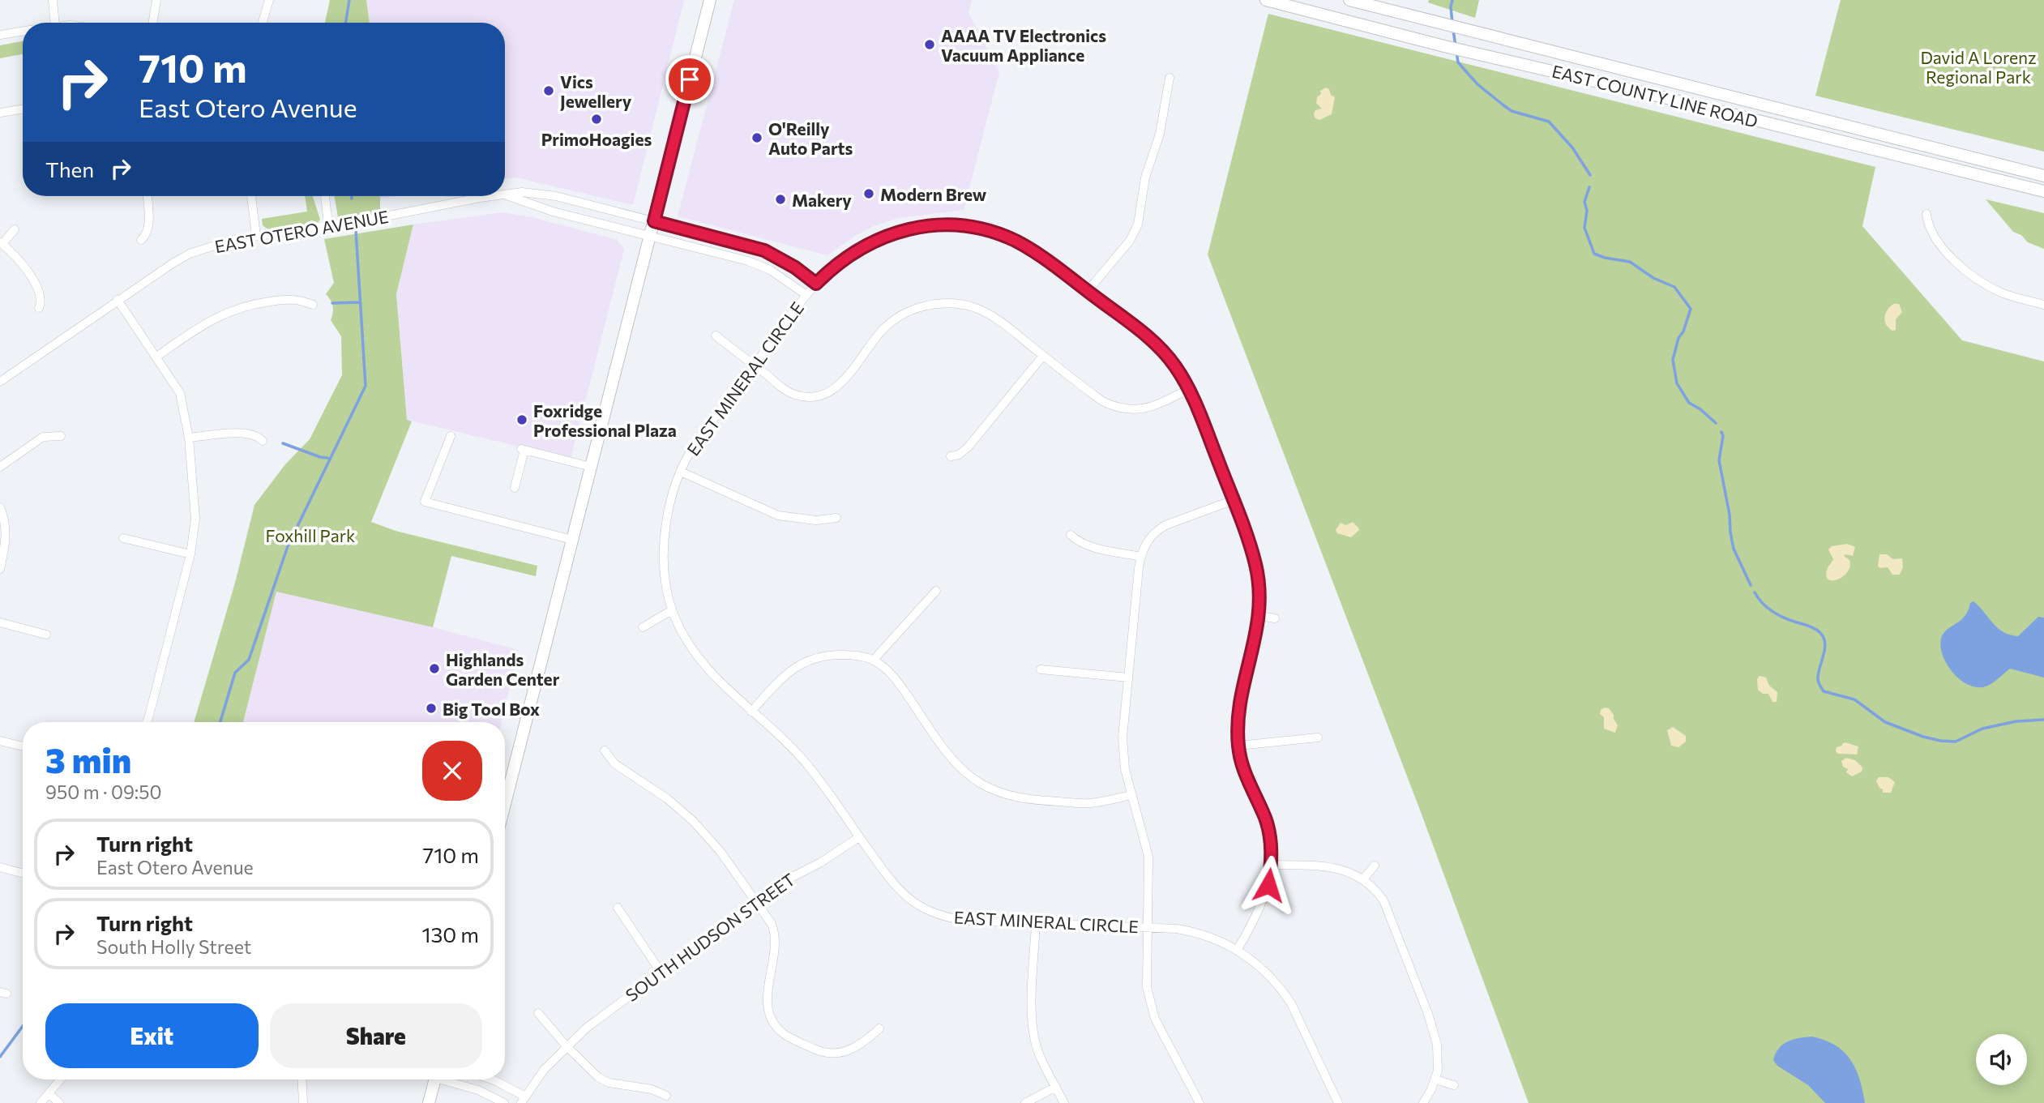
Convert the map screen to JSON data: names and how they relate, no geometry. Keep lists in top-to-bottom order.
{
  "streets": {
    "main road": ["EAST COUNTY LINE ROAD"],
    "street": ["EAST OTERO AVENUE", "EAST MINERAL CIRCLE", "SOUTH HUDSON STREET"]
  },
  "crossings": [
    ["EAST OTERO AVENUE", "EAST MINERAL CIRCLE"],
    ["EAST MINERAL CIRCLE", "SOUTH HUDSON STREET"]
  ],
  "parks": ["David A Lorenz Regional Park", "Foxhill Park"],
  "places": [
    "AAAA TV Electronics Vacuum Appliance",
    "Vics Jewellery",
    "PrimoHoagies",
    "O'Reilly Auto Parts",
    "Modern Brew",
    "Makery",
    "Foxridge Professional Plaza",
    "Highlands Garden Center",
    "Big Tool Box"
  ],
  "page": {
    "turn": ["710 m", "East Otero Avenue"],
    "then": "Then",
    "heading": ["3 min", "950 m · 09:50"],
    "list": [
      {
        "name": "Turn right",
        "note": "East Otero Avenue",
        "value": "710 m"
      },
      {
        "name": "Turn right",
        "note": "South Holly Street",
        "value": "130 m"
      }
    ],
    "buttons": ["Exit", "Share"]
  }
}
